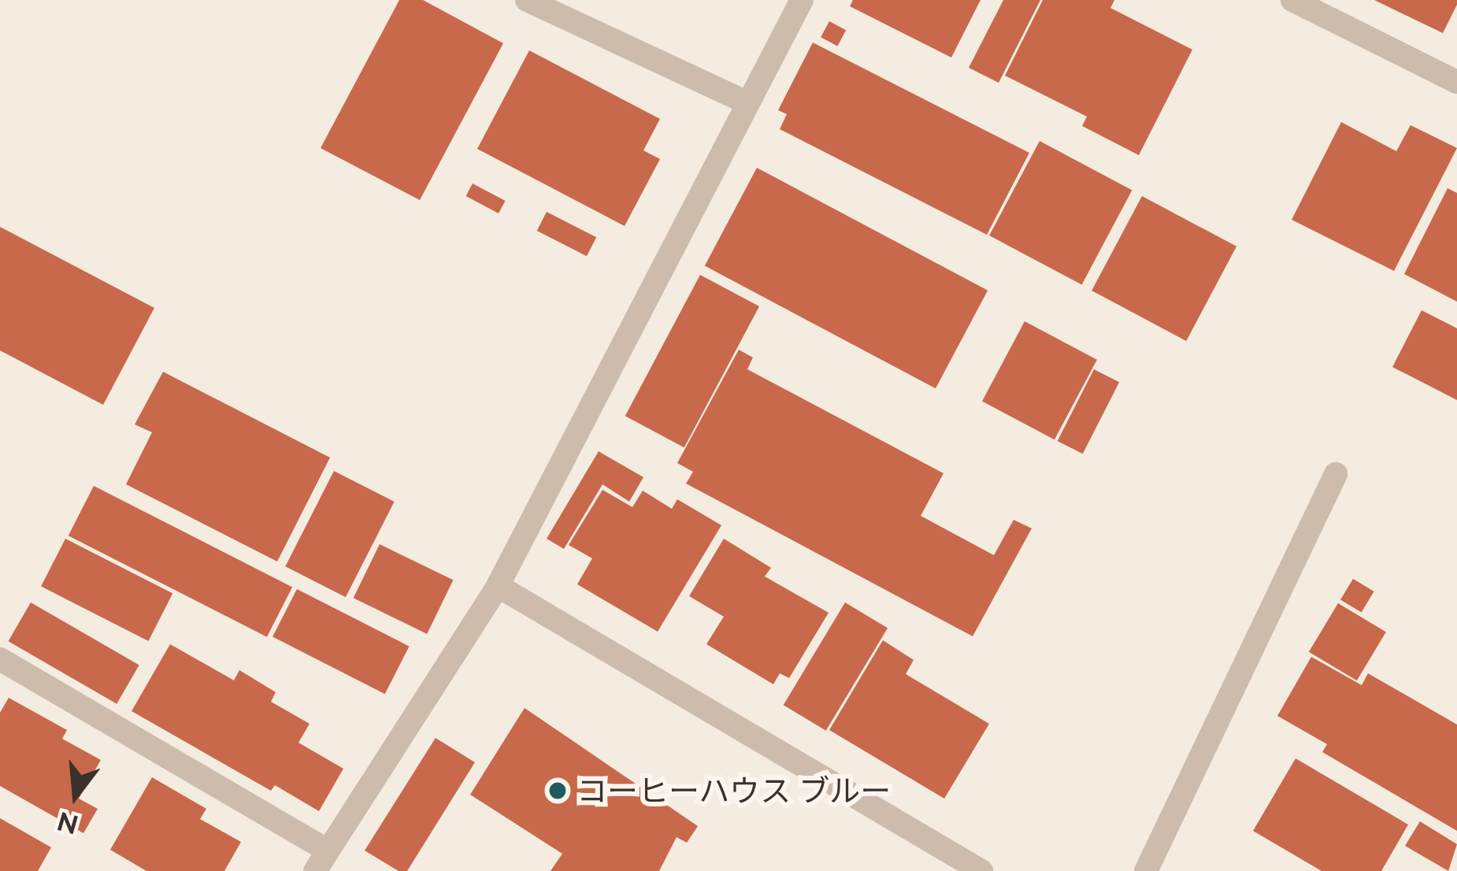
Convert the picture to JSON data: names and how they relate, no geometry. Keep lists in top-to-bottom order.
{
  "places": ["コーヒーハウス ブルー"],
  "north": "bottom"
}
